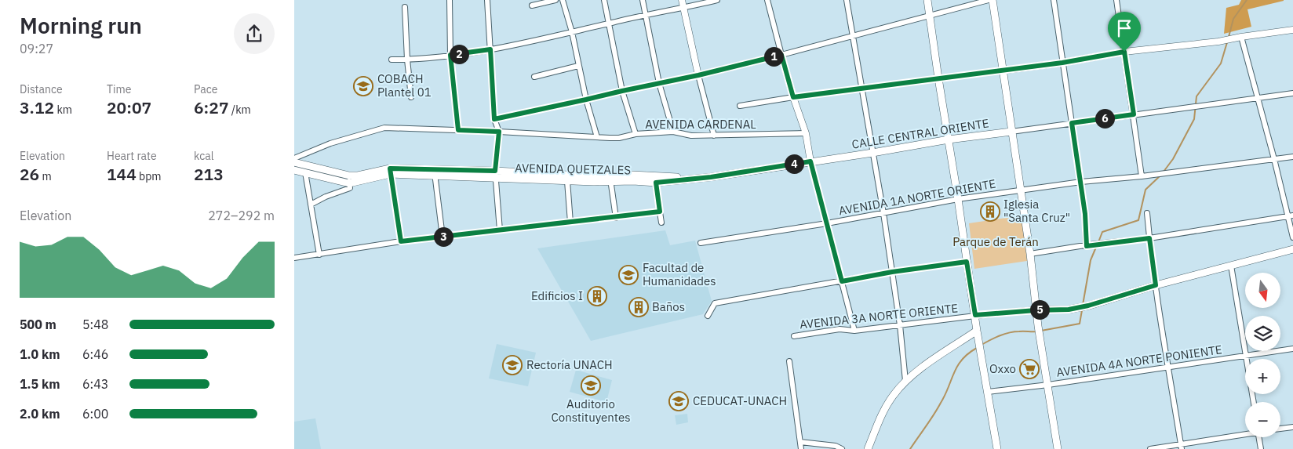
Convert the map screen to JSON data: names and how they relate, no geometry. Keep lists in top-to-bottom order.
{
  "streets": {
    "main road": ["CALLE CENTRAL ORIENTE", "AVENIDA QUETZALES"],
    "street": [
      "AVENIDA CARDENAL",
      "AVENIDA 1A NORTE ORIENTE",
      "AVENIDA 3A NORTE ORIENTE",
      "AVENIDA 4A NORTE PONIENTE"
    ]
  },
  "crossings": [
    ["CALLE CENTRAL ORIENTE", "AVENIDA QUETZALES"]
  ],
  "parks": ["Parque de Terán"],
  "places": {
    "school or university": [
      "COBACH Plantel 01",
      "Facultad de Humanidades",
      "Rectoría UNACH",
      "Auditorio Constituyentes",
      "CEDUCAT-UNACH"
    ],
    "building": ["Iglesia \"Santa Cruz\"", "Edificios I", "Baños"],
    "supermarket": ["Oxxo"]
  },
  "north": "bottom",
  "page": {
    "heading": ["Morning run", "09:27"],
    "pins": [
      "2",
      "1",
      "6",
      "4",
      "3",
      "5"
    ],
    "stats": [
      ["Distance", "3.12 km"],
      ["Time", "20:07"],
      ["Pace", "6:27 /km"],
      ["Elevation", "26 m"],
      ["Heart rate", "144 bpm"],
      ["kcal", "213"]
    ],
    "chart": ["Elevation", "272–292 m"],
    "map_buttons": ["+", "−"],
    "list": [
      {
        "name": "500 m",
        "note": "5:48"
      },
      {
        "name": "1.0 km",
        "note": "6:46"
      },
      {
        "name": "1.5 km",
        "note": "6:43"
      },
      {
        "name": "2.0 km",
        "note": "6:00"
      }
    ]
  }
}
